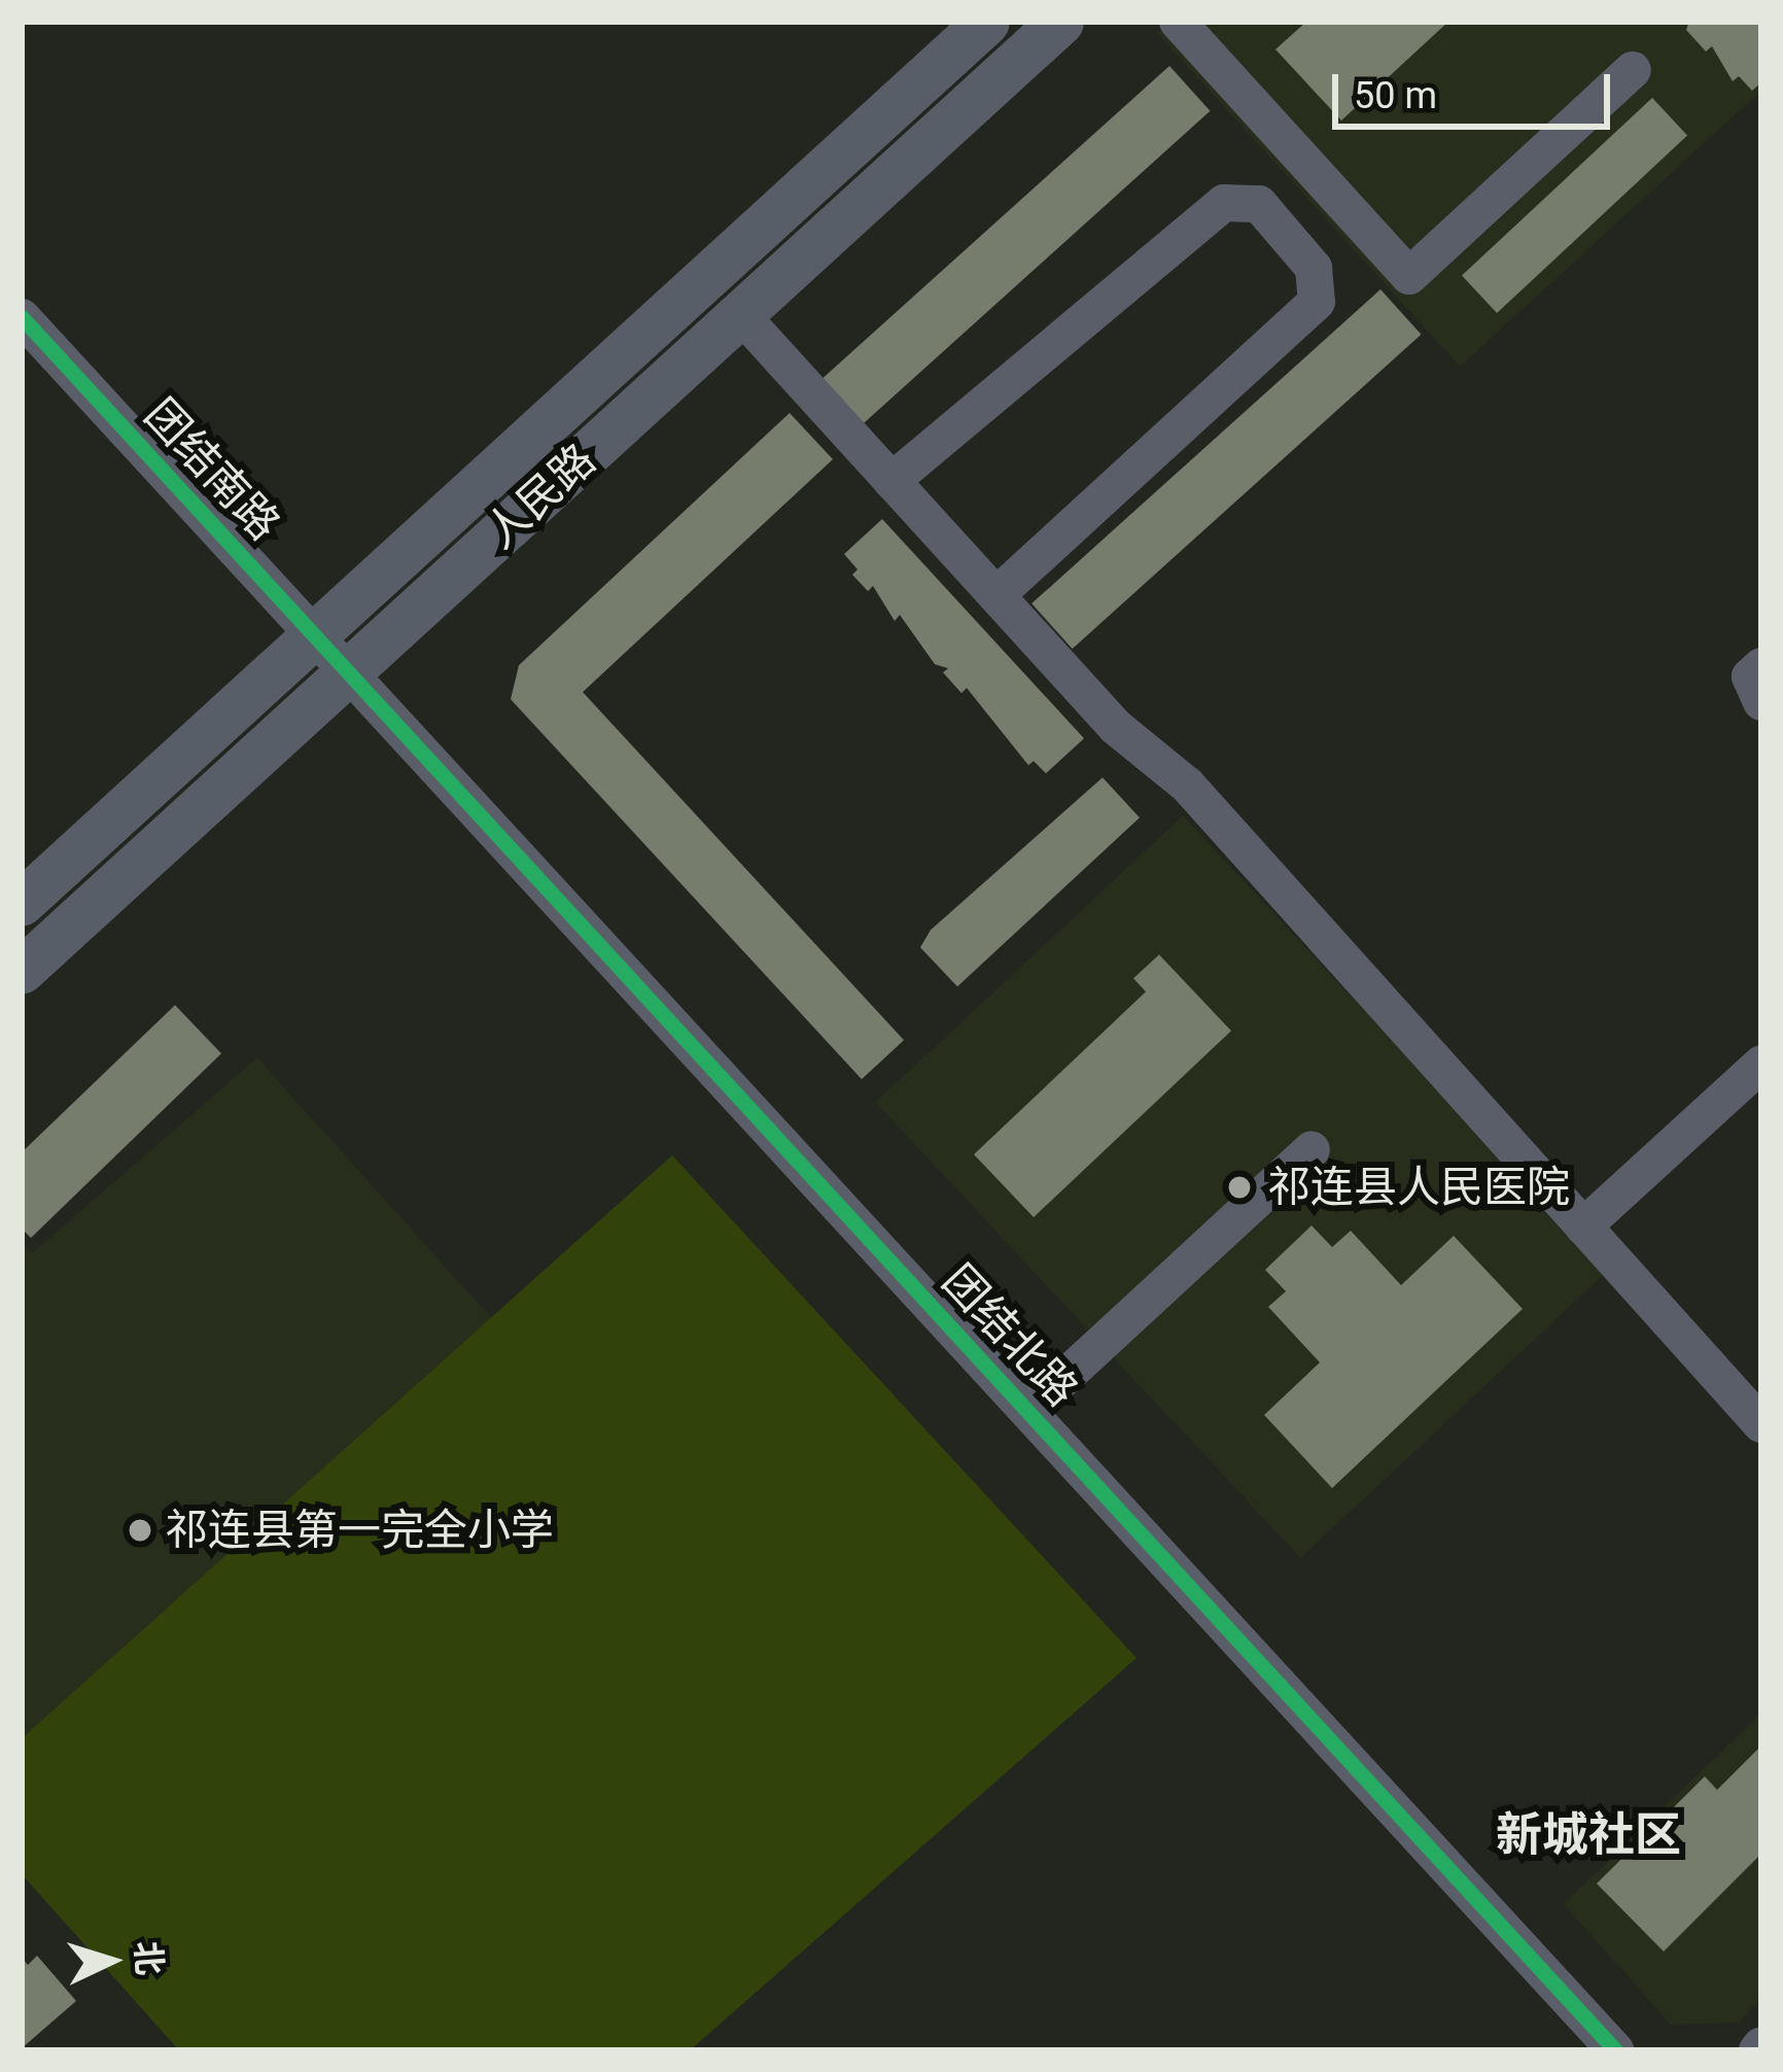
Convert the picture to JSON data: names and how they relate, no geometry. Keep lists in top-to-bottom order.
{
  "streets": {
    "main road": ["人民路"],
    "street": ["团结南路", "团结北路"]
  },
  "crossings": [
    ["团结南路", "人民路"],
    ["团结南路", "团结北路"],
    ["人民路", "团结北路"]
  ],
  "districts": ["新城社区"],
  "places": ["祁连县人民医院", "祁连县第一完全小学"],
  "scale_bar": "50 m",
  "north": "right"
}
